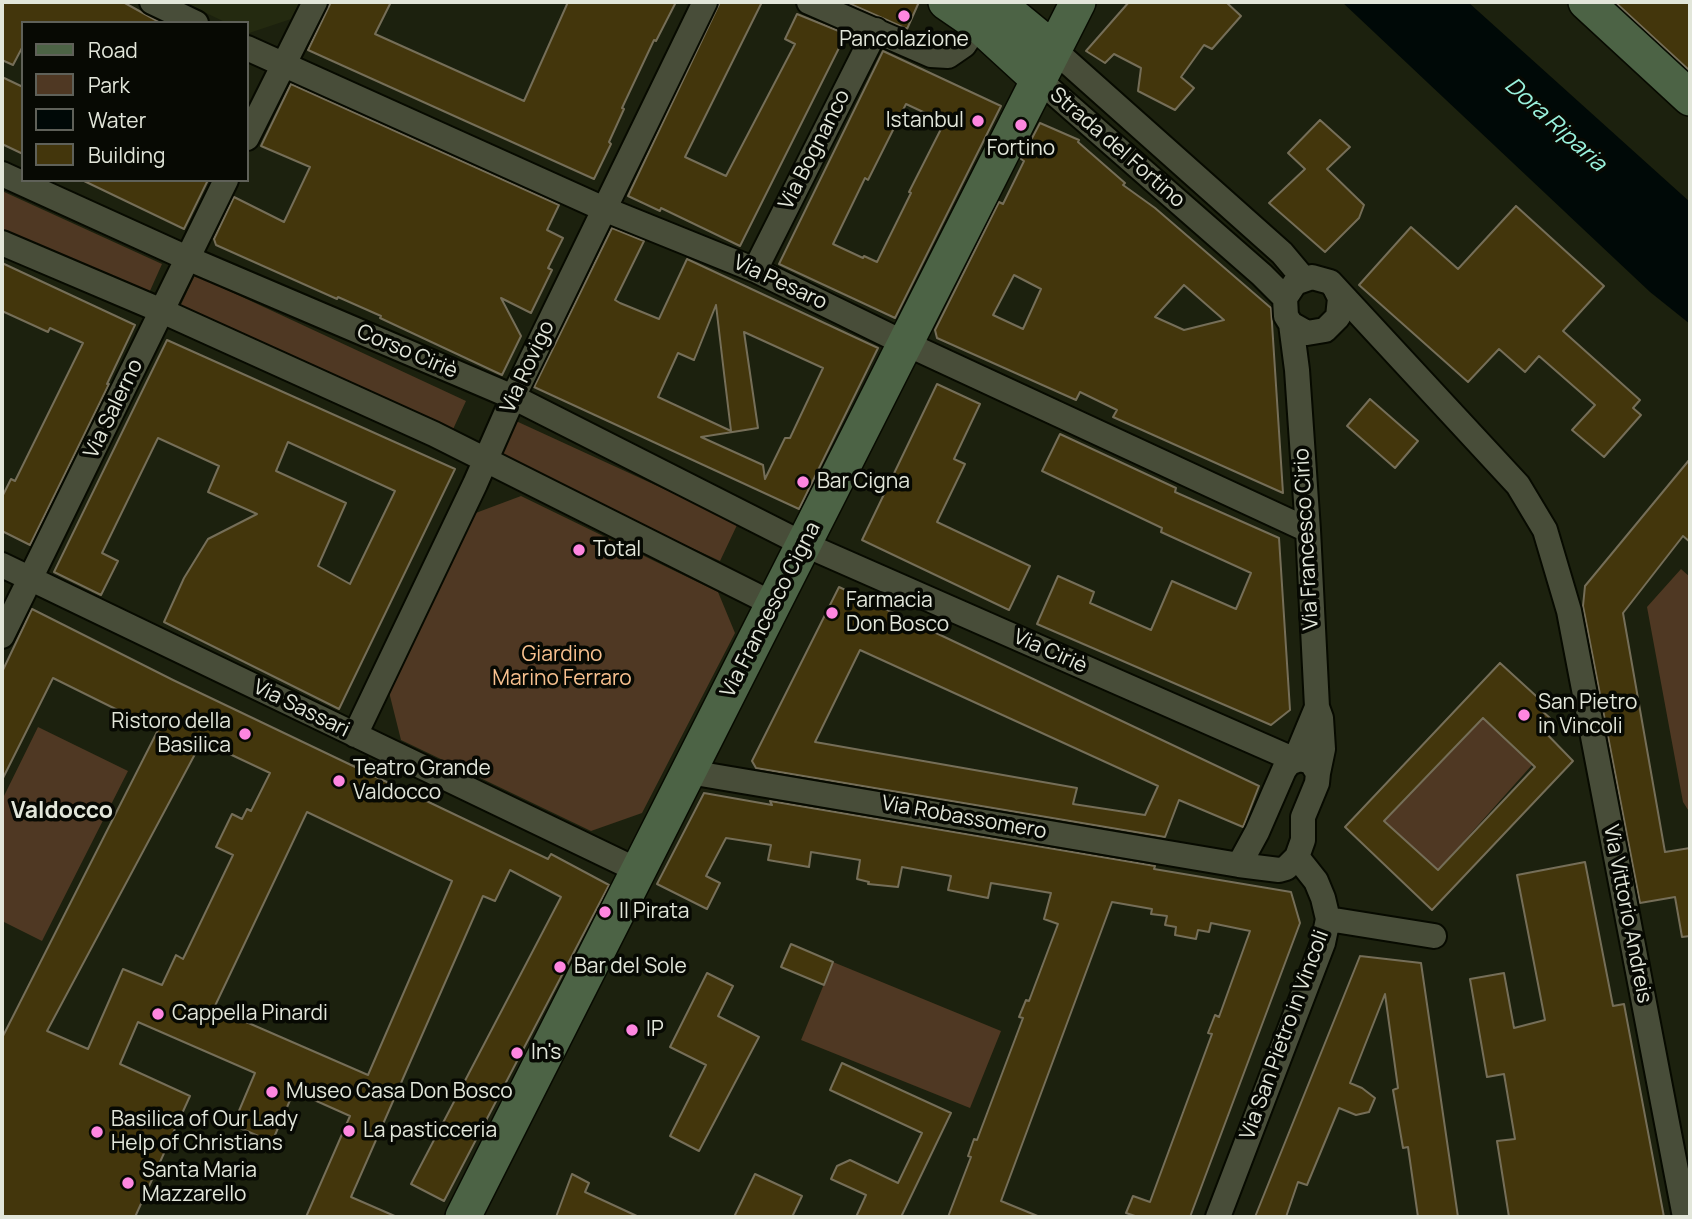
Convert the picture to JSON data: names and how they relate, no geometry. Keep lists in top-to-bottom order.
{
  "streets": {
    "street": [
      "Strada del Fortino",
      "Via Bognanco",
      "Via Pesaro",
      "Corso Ciriè",
      "Via Rovigo",
      "Via Salerno",
      "Via Francesco Cirio",
      "Via Francesco Cigna",
      "Via Ciriè",
      "Via Sassari",
      "Via Robassomero",
      "Via Vittorio Andreis",
      "Via San Pietro in Vincoli"
    ]
  },
  "crossings": [
    ["Strada del Fortino", "Via Francesco Cirio"],
    ["Strada del Fortino", "Via Francesco Cigna"],
    ["Via Bognanco", "Via Pesaro"],
    ["Via Pesaro", "Via Rovigo"],
    ["Via Pesaro", "Via Francesco Cirio"],
    ["Via Pesaro", "Via Francesco Cigna"],
    ["Corso Ciriè", "Via Rovigo"],
    ["Corso Ciriè", "Via Salerno"],
    ["Corso Ciriè", "Via Francesco Cigna"],
    ["Corso Ciriè", "Via Ciriè"],
    ["Via Rovigo", "Via Sassari"],
    ["Via Salerno", "Via Sassari"],
    ["Via Francesco Cirio", "Via Ciriè"],
    ["Via Francesco Cirio", "Via Robassomero"],
    ["Via Francesco Cirio", "Via San Pietro in Vincoli"],
    ["Via Francesco Cigna", "Via Ciriè"],
    ["Via Francesco Cigna", "Via Sassari"],
    ["Via Francesco Cigna", "Via Robassomero"],
    ["Via Robassomero", "Via San Pietro in Vincoli"]
  ],
  "districts": ["Valdocco"],
  "water": ["Dora Riparia"],
  "parks": ["Giardino Marino Ferraro"],
  "places": [
    "Pancolazione",
    "Istanbul",
    "Fortino",
    "Bar Cigna",
    "Total",
    "Farmacia Don Bosco",
    "San Pietro in Vincoli",
    "Ristoro della Basilica",
    "Teatro Grande Valdocco",
    "Il Pirata",
    "Bar del Sole",
    "Cappella Pinardi",
    "IP",
    "In's",
    "Museo Casa Don Bosco",
    "La pasticceria",
    "Basilica of Our Lady Help of Christians",
    "Santa Maria Mazzarello"
  ],
  "legend": [
    "Road",
    "Park",
    "Water",
    "Building"
  ]
}
